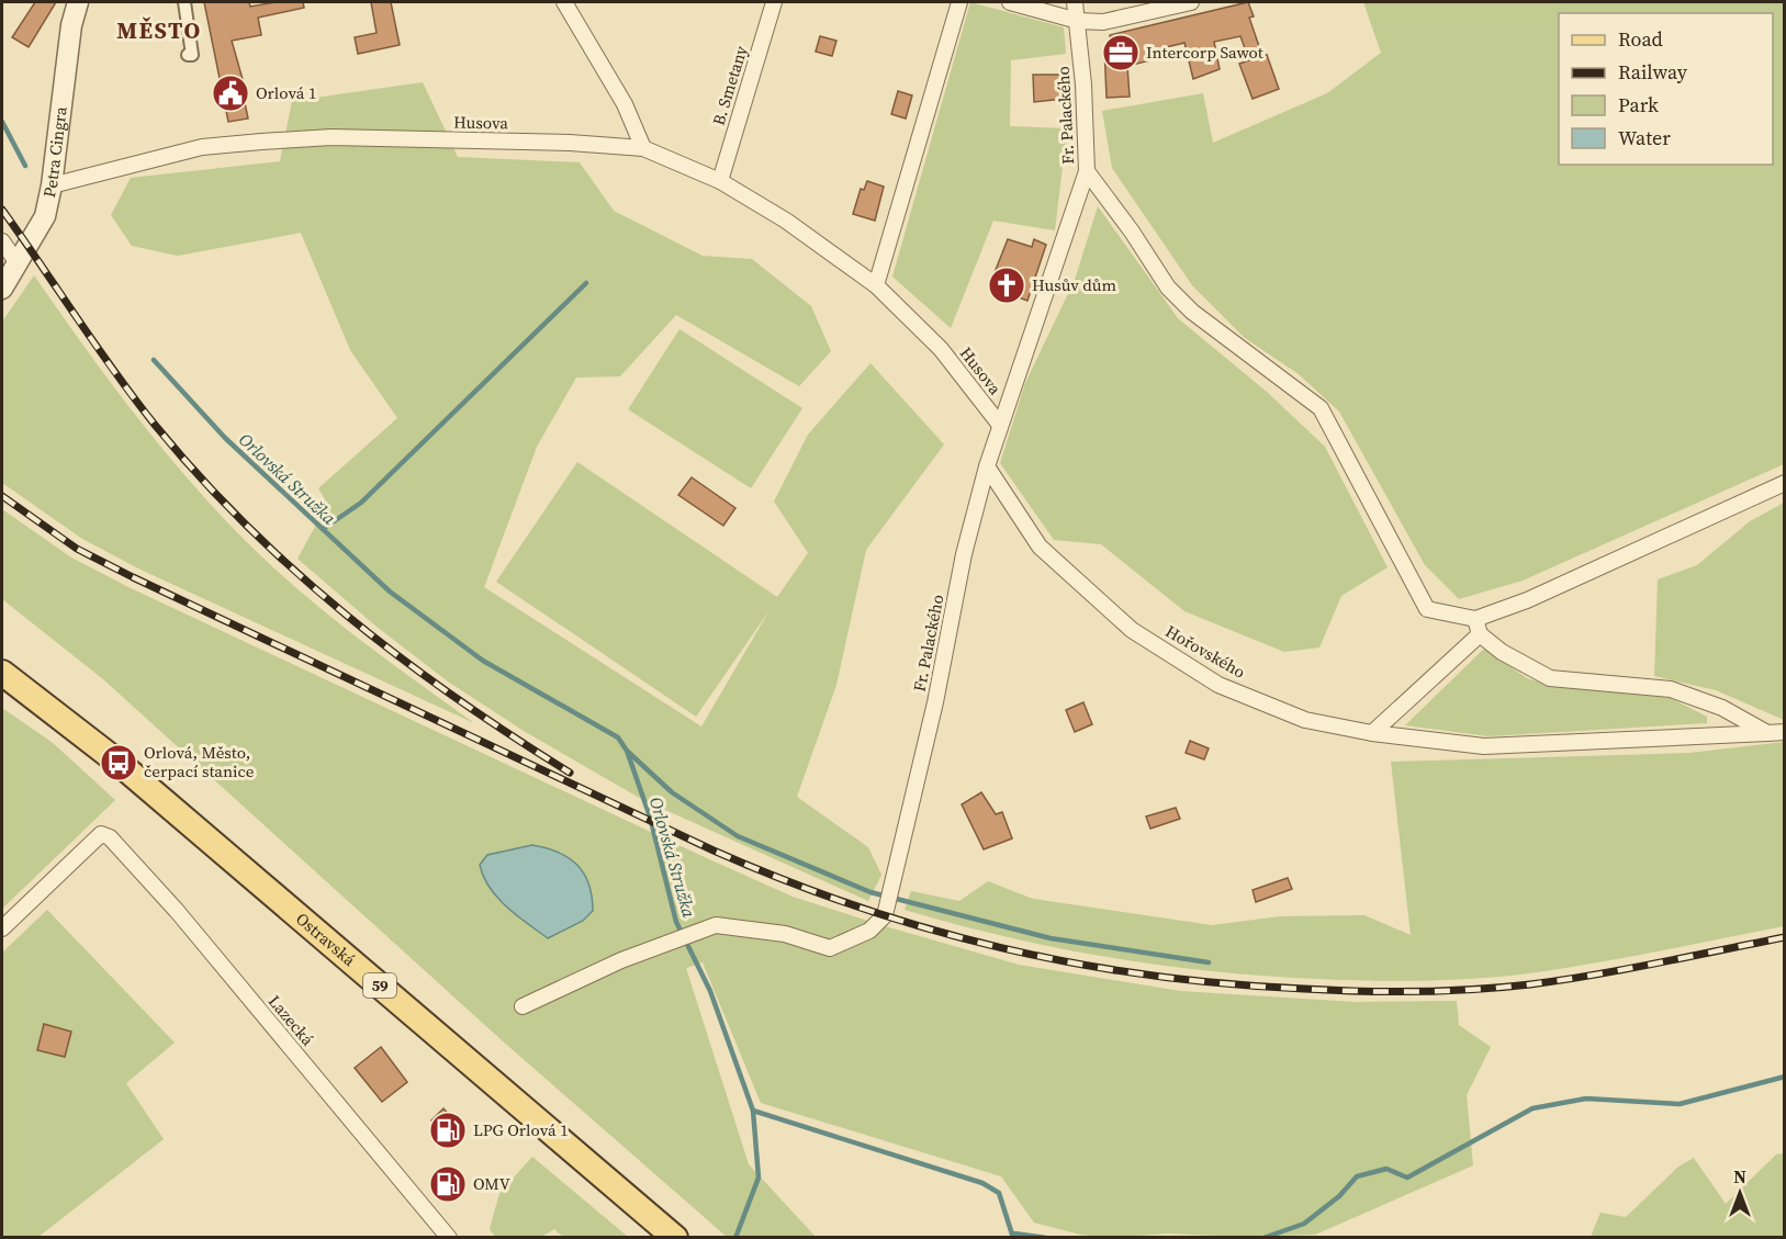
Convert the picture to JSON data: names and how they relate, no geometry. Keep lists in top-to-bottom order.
{
  "streets": {
    "main road": ["Ostravská", "59"],
    "street": [
      "B. Smetany",
      "Fr. Palackého",
      "Husova",
      "Petra Cingra",
      "Hořovského",
      "Lazecká"
    ]
  },
  "crossings": [
    ["B. Smetany", "Husova"],
    ["Fr. Palackého", "Husova"],
    ["Fr. Palackého", "Hořovského"],
    ["Husova", "Petra Cingra"]
  ],
  "districts": ["MĚSTO"],
  "water": ["Orlovská Stružka"],
  "places": {
    "office": ["Intercorp Sawot"],
    "public building": ["Orlová 1"],
    "church": ["Husův dům"],
    "bus stop": ["Orlová, Město, čerpací stanice"],
    "fuel station": ["LPG Orlová 1", "OMV"]
  },
  "legend": [
    "Road",
    "Railway",
    "Park",
    "Water"
  ],
  "north": "top"
}
